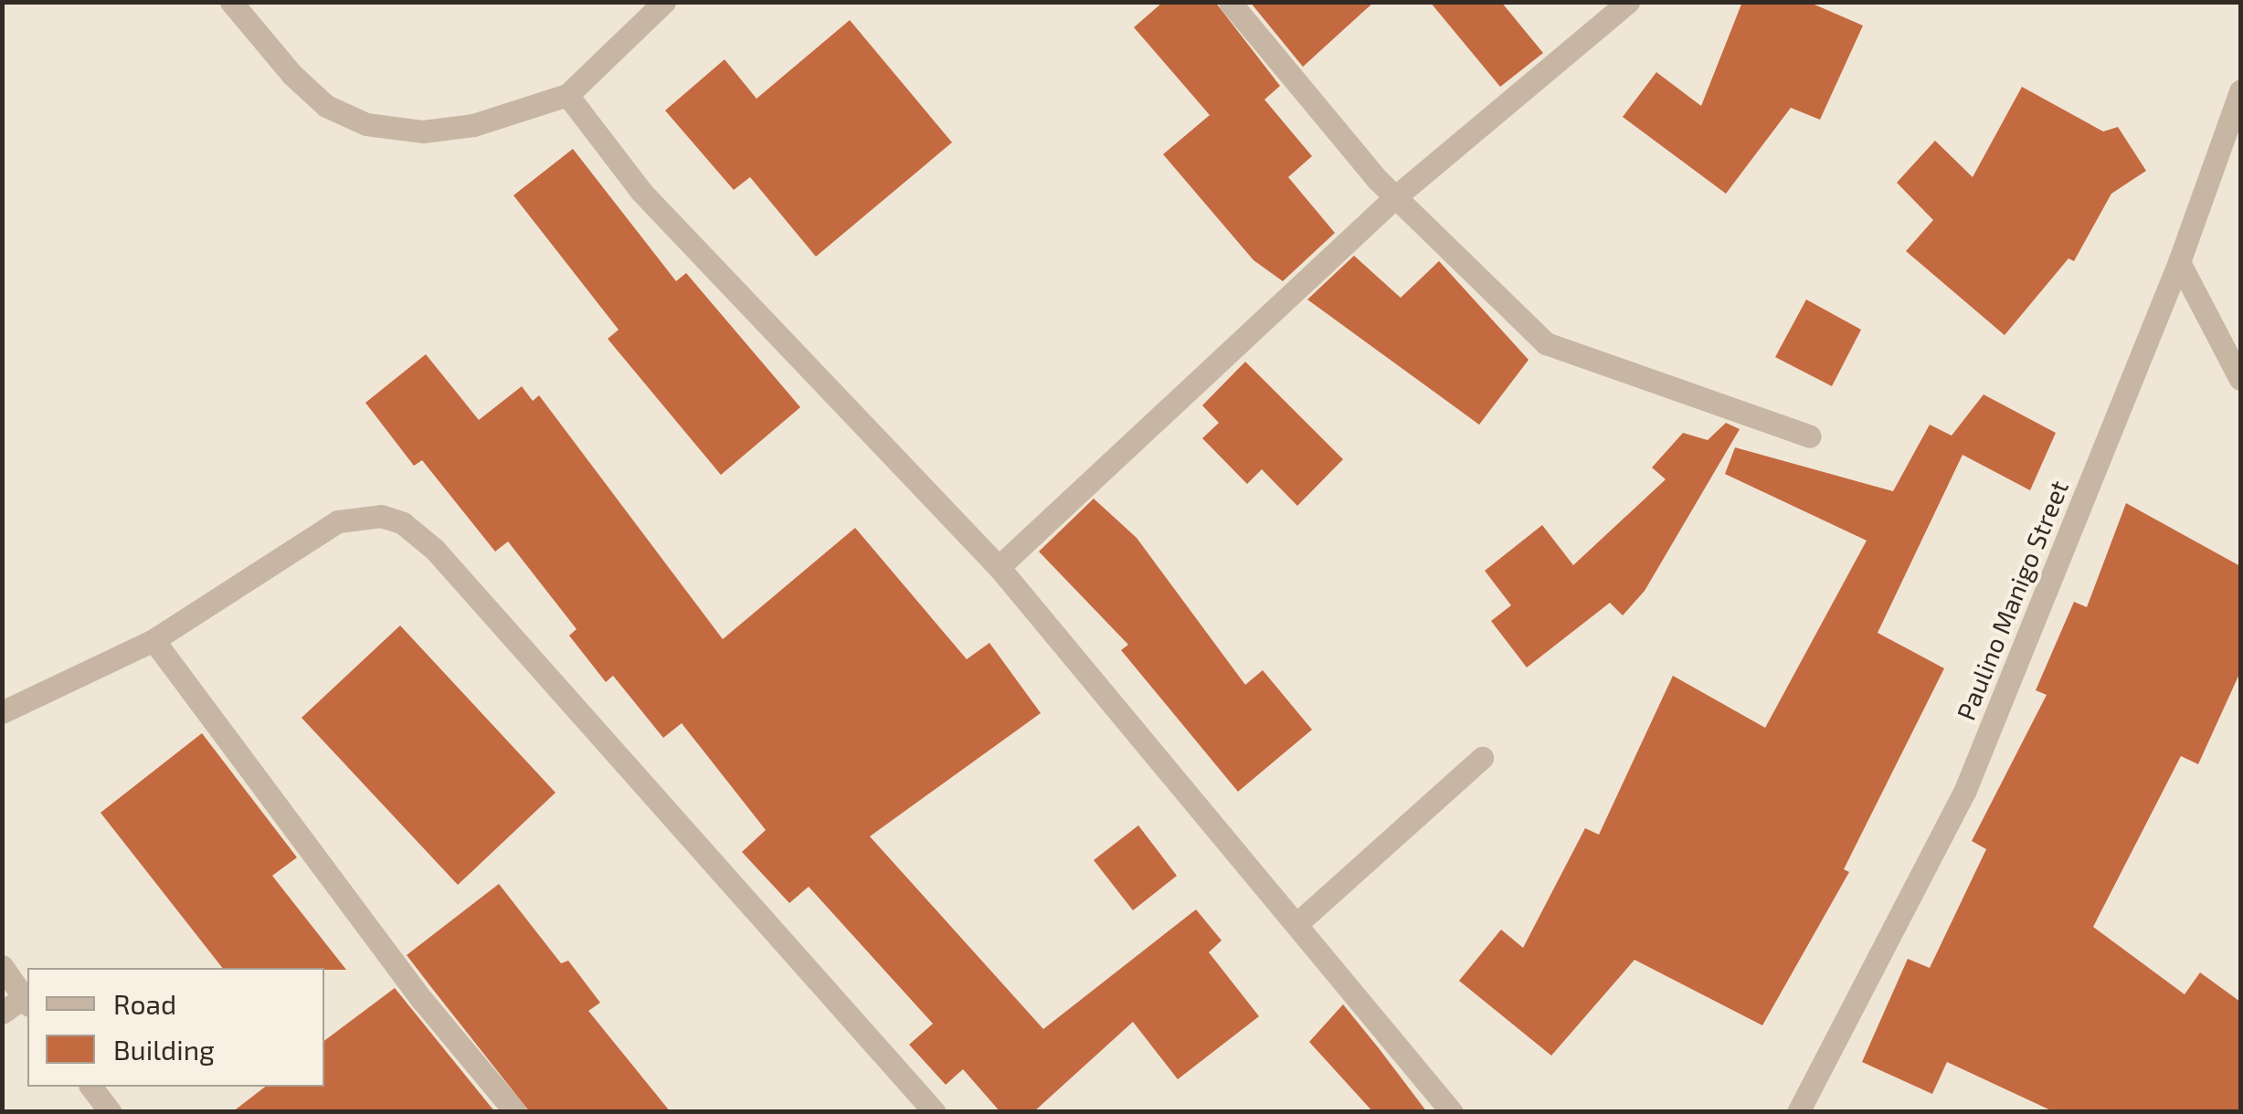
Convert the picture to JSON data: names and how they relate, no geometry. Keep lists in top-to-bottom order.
{
  "streets": {
    "street": ["Paulino Manigo Street"]
  },
  "legend": ["Road", "Building"]
}
